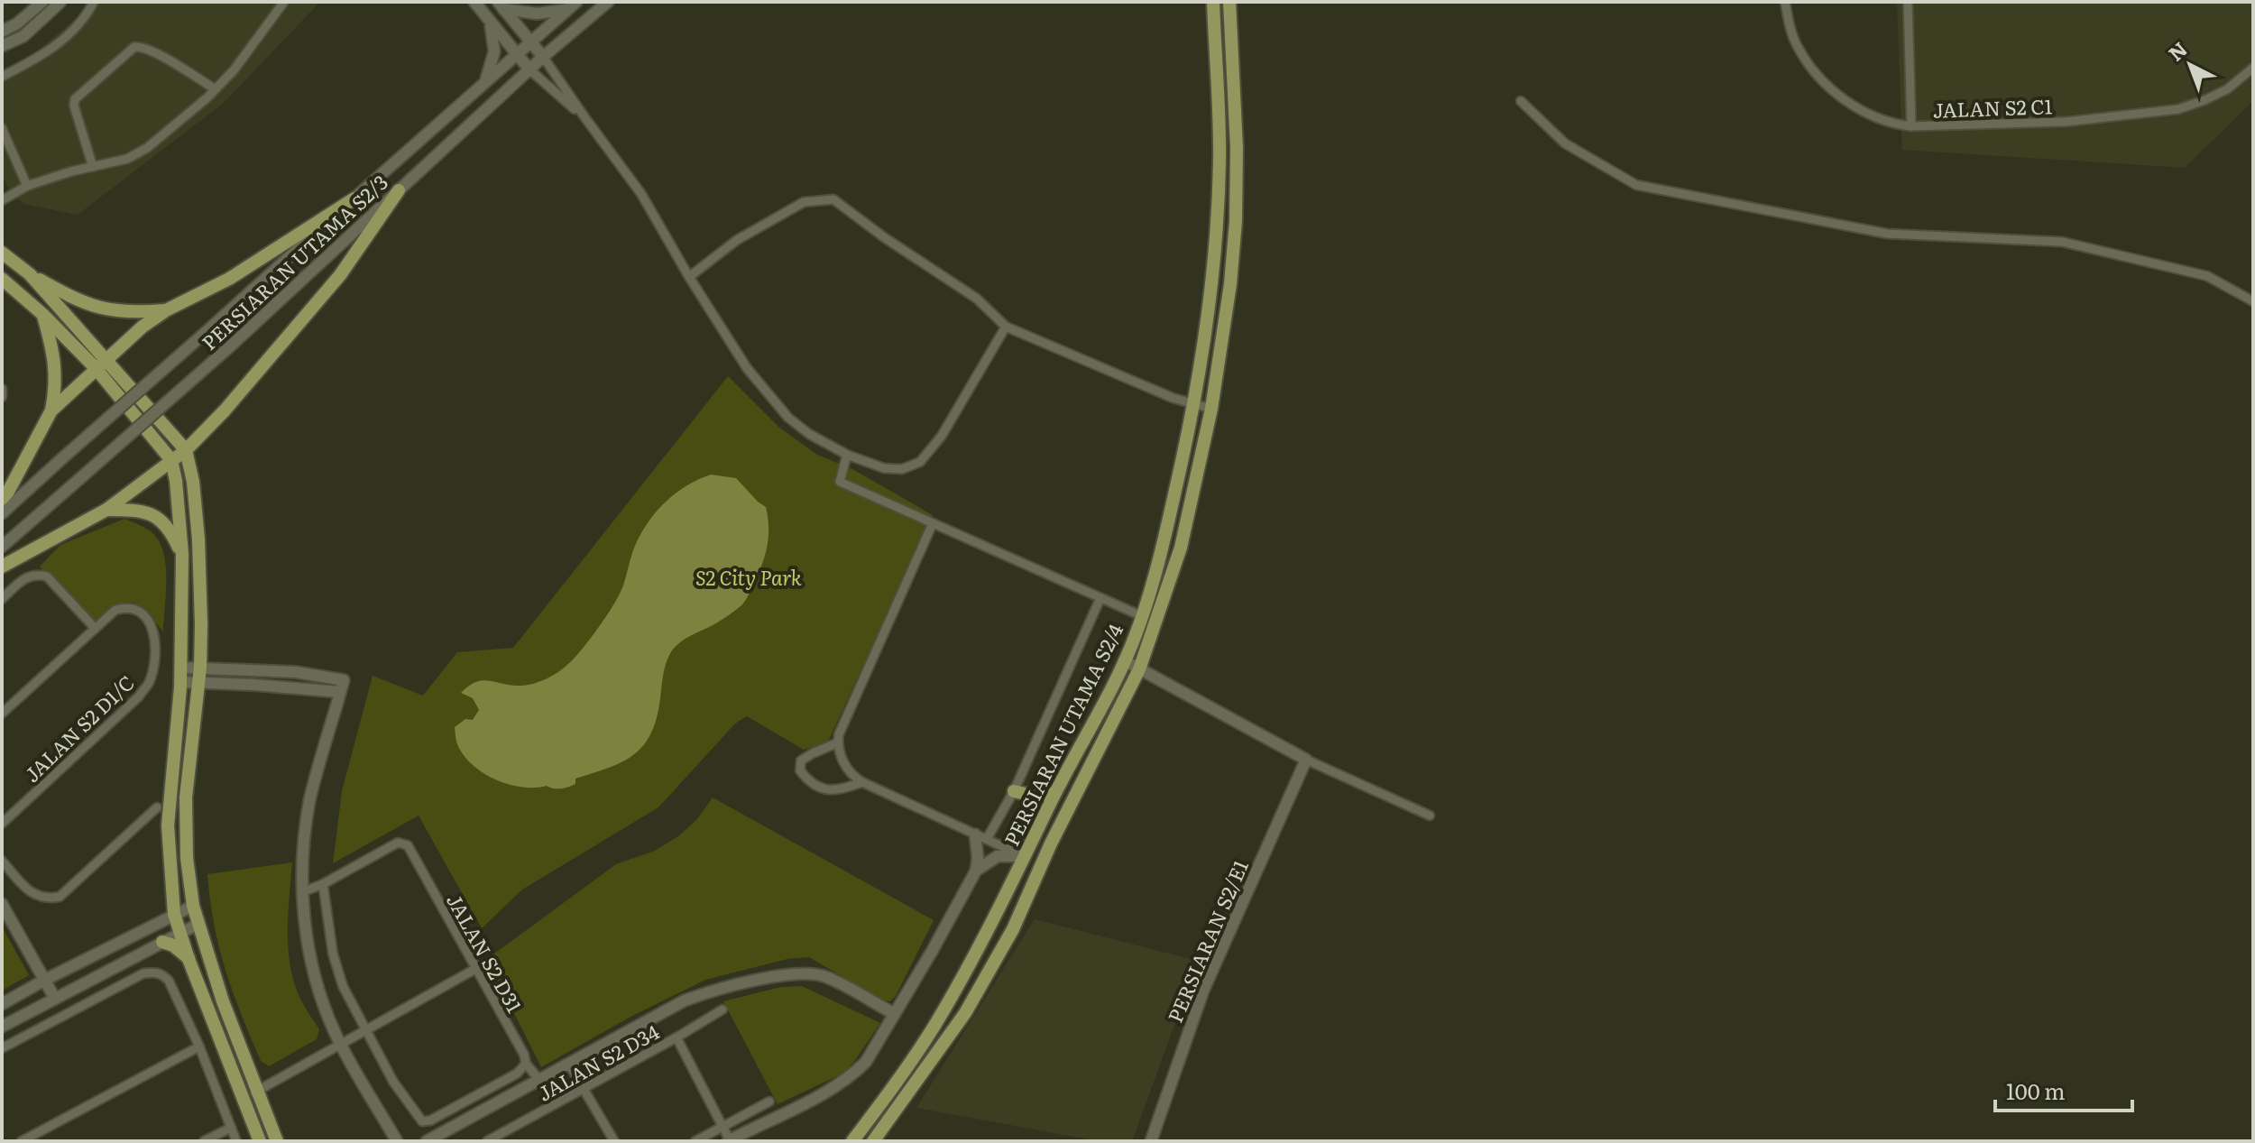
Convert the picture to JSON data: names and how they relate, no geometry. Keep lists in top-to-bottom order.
{
  "streets": {
    "main road": ["PERSIARAN UTAMA S2/4"],
    "street": [
      "JALAN S2 C1",
      "PERSIARAN UTAMA S2/3",
      "JALAN S2 D1/C",
      "PERSIARAN S2/E1",
      "JALAN S2 D31",
      "JALAN S2 D34"
    ]
  },
  "parks": ["S2 City Park"],
  "scale_bar": "100 m",
  "north": "top left"
}
